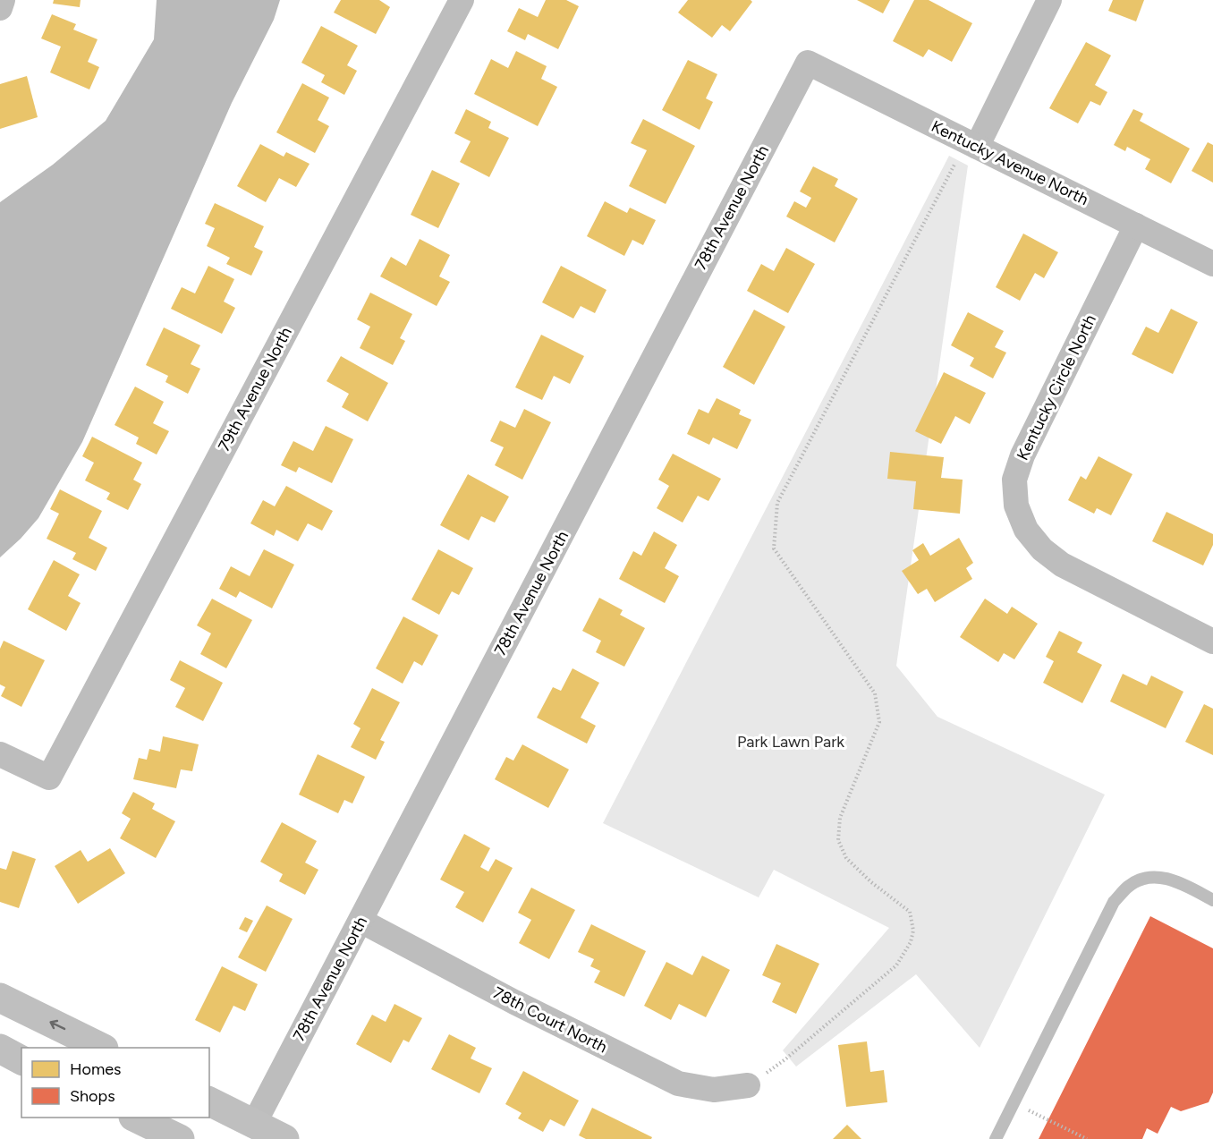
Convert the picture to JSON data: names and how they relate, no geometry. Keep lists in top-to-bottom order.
{
  "streets": {
    "street": [
      "Kentucky Avenue North",
      "78th Avenue North",
      "Kentucky Circle North",
      "79th Avenue North",
      "78th Court North"
    ]
  },
  "crossings": [
    ["Kentucky Avenue North", "78th Avenue North"],
    ["Kentucky Avenue North", "Kentucky Circle North"],
    ["78th Avenue North", "78th Court North"]
  ],
  "parks": ["Park Lawn Park"],
  "legend": ["Homes", "Shops"]
}
